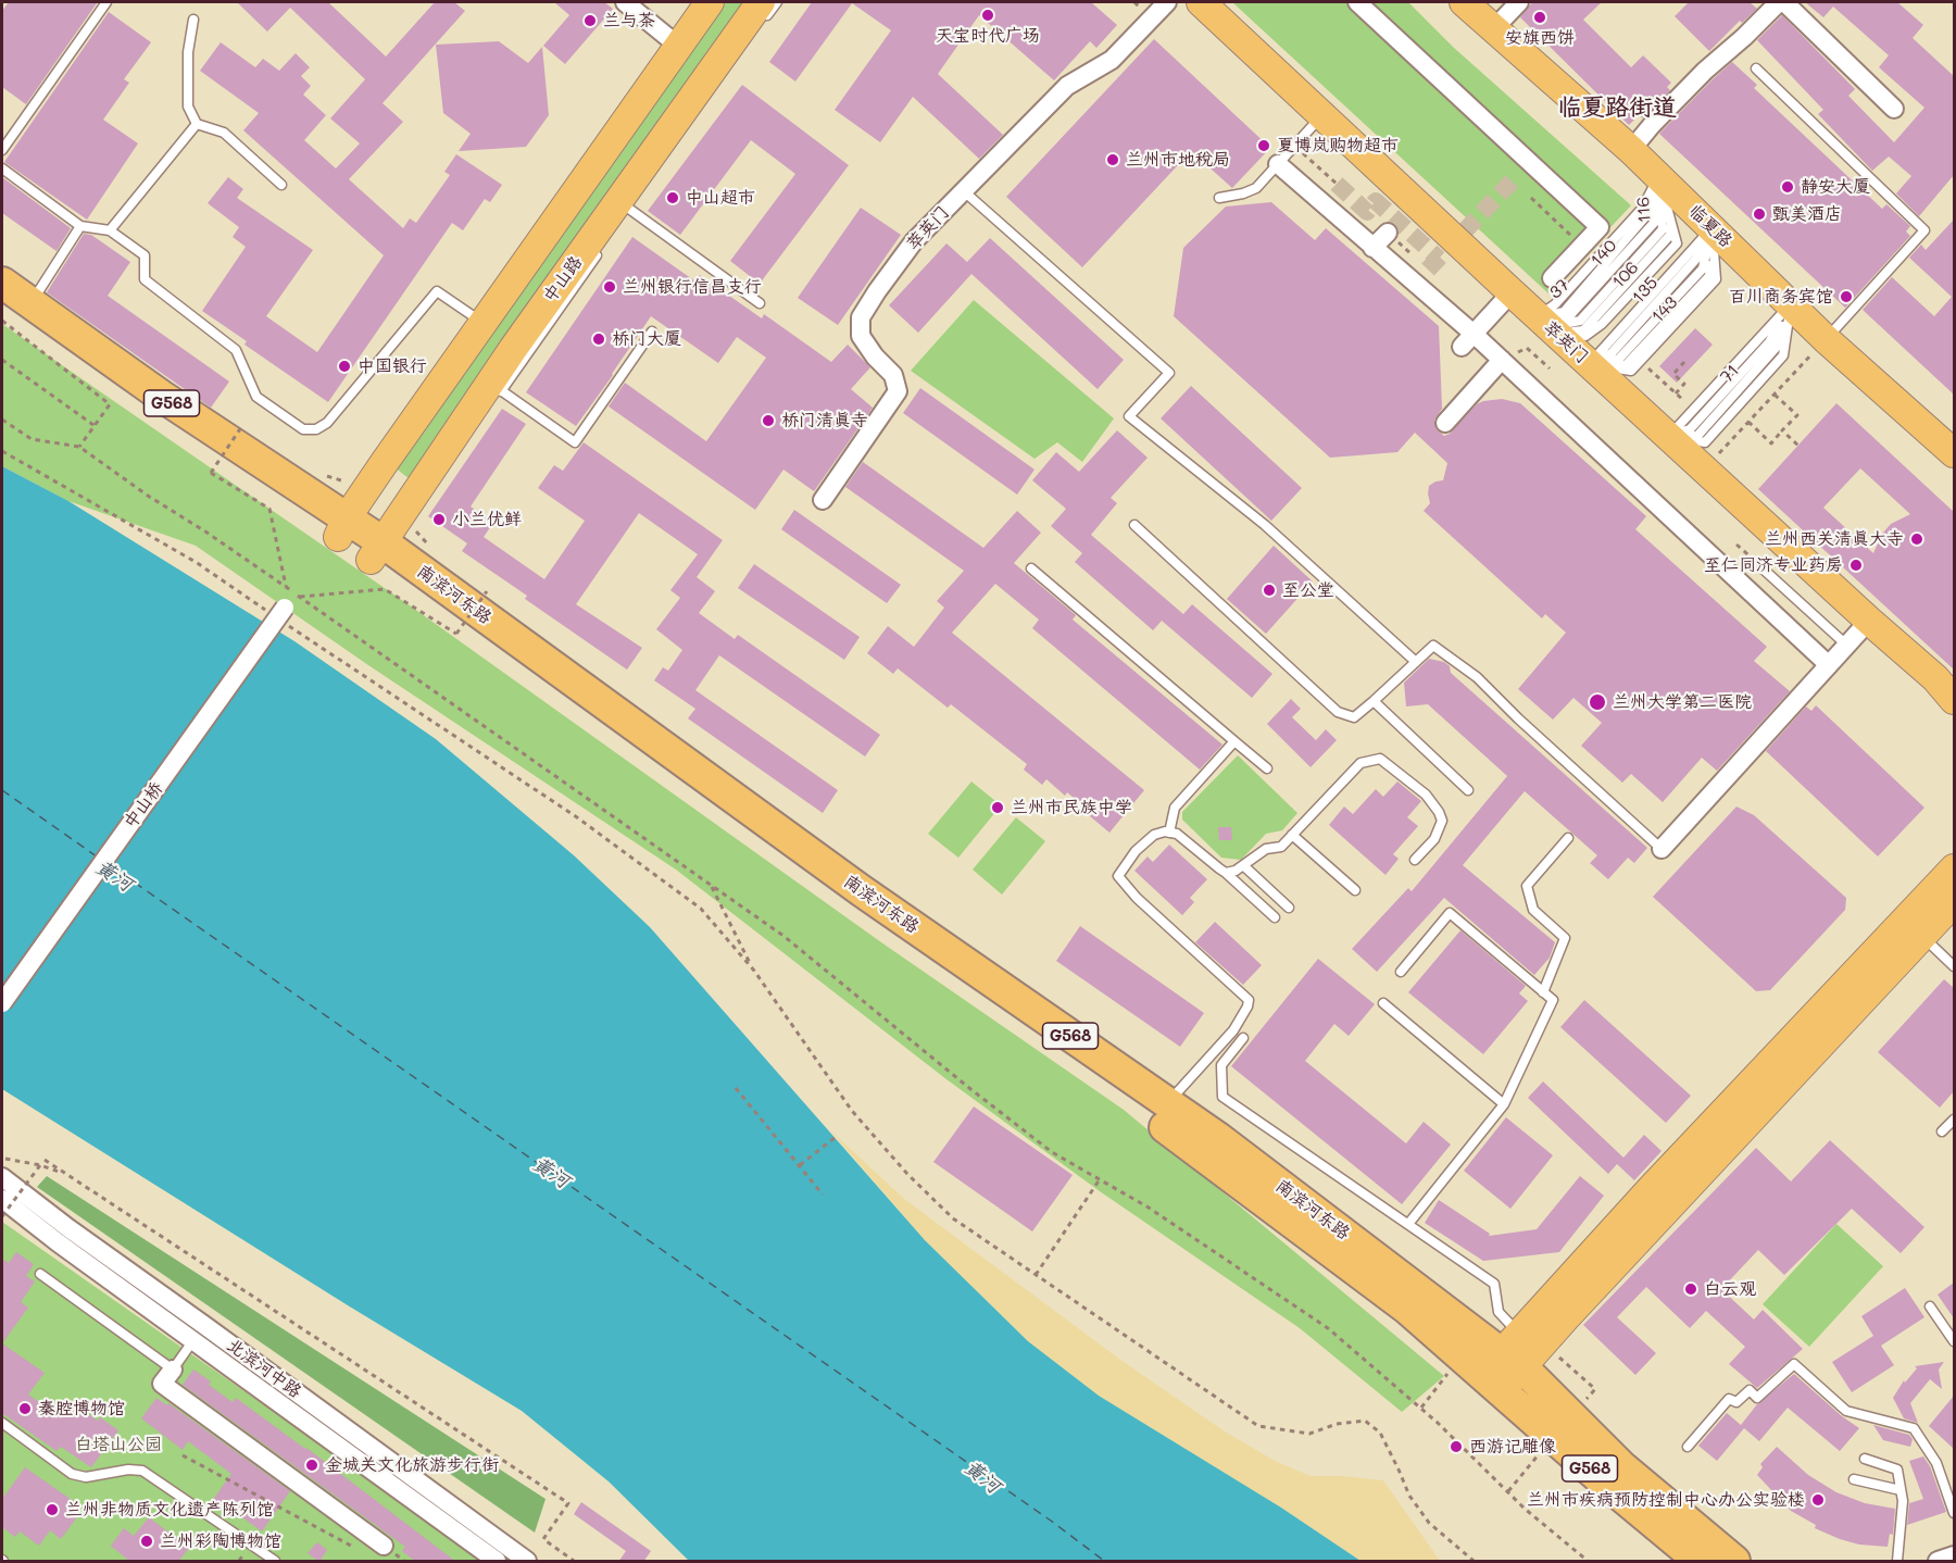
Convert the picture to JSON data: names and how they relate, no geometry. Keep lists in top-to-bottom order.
{
  "streets": {
    "highway": ["G568", "南滨河东路"],
    "main road": ["临夏路", "萃英门", "中山路"],
    "street": ["中山桥", "北滨河中路"],
    "lane": [
      "116",
      "106",
      "37",
      "143"
    ]
  },
  "crossings": [
    ["116", "临夏路"],
    ["116", "萃英门"],
    ["116", "106"],
    ["116", "37"],
    ["临夏路", "106"],
    ["临夏路", "37"],
    ["临夏路", "143"],
    ["萃英门", "106"],
    ["萃英门", "37"],
    ["萃英门", "143"],
    ["106", "37"],
    ["中山路", "南滨河东路"]
  ],
  "districts": ["临夏路街道"],
  "water": ["黄河"],
  "parks": ["白塔山公园"],
  "places": [
    "天宝时代广场",
    "安旗西饼",
    "兰与茶",
    "夏博岚购物超市",
    "兰州市地税局",
    "静安大厦",
    "中山超市",
    "甄美酒店",
    "兰州银行信昌支行",
    "百川商务宾馆",
    "桥门大厦",
    "中国银行",
    "桥门清真寺",
    "小兰优鲜",
    "兰州西关清真大寺",
    "至仁同济专业药房",
    "至公堂",
    "兰州大学第二医院",
    "兰州市民族中学",
    "白云观",
    "秦腔博物馆",
    "西游记雕像",
    "金城关文化旅游步行街",
    "兰州市疾病预防控制中心办公实验楼",
    "兰州非物质文化遗产陈列馆",
    "兰州彩陶博物馆"
  ]
}
